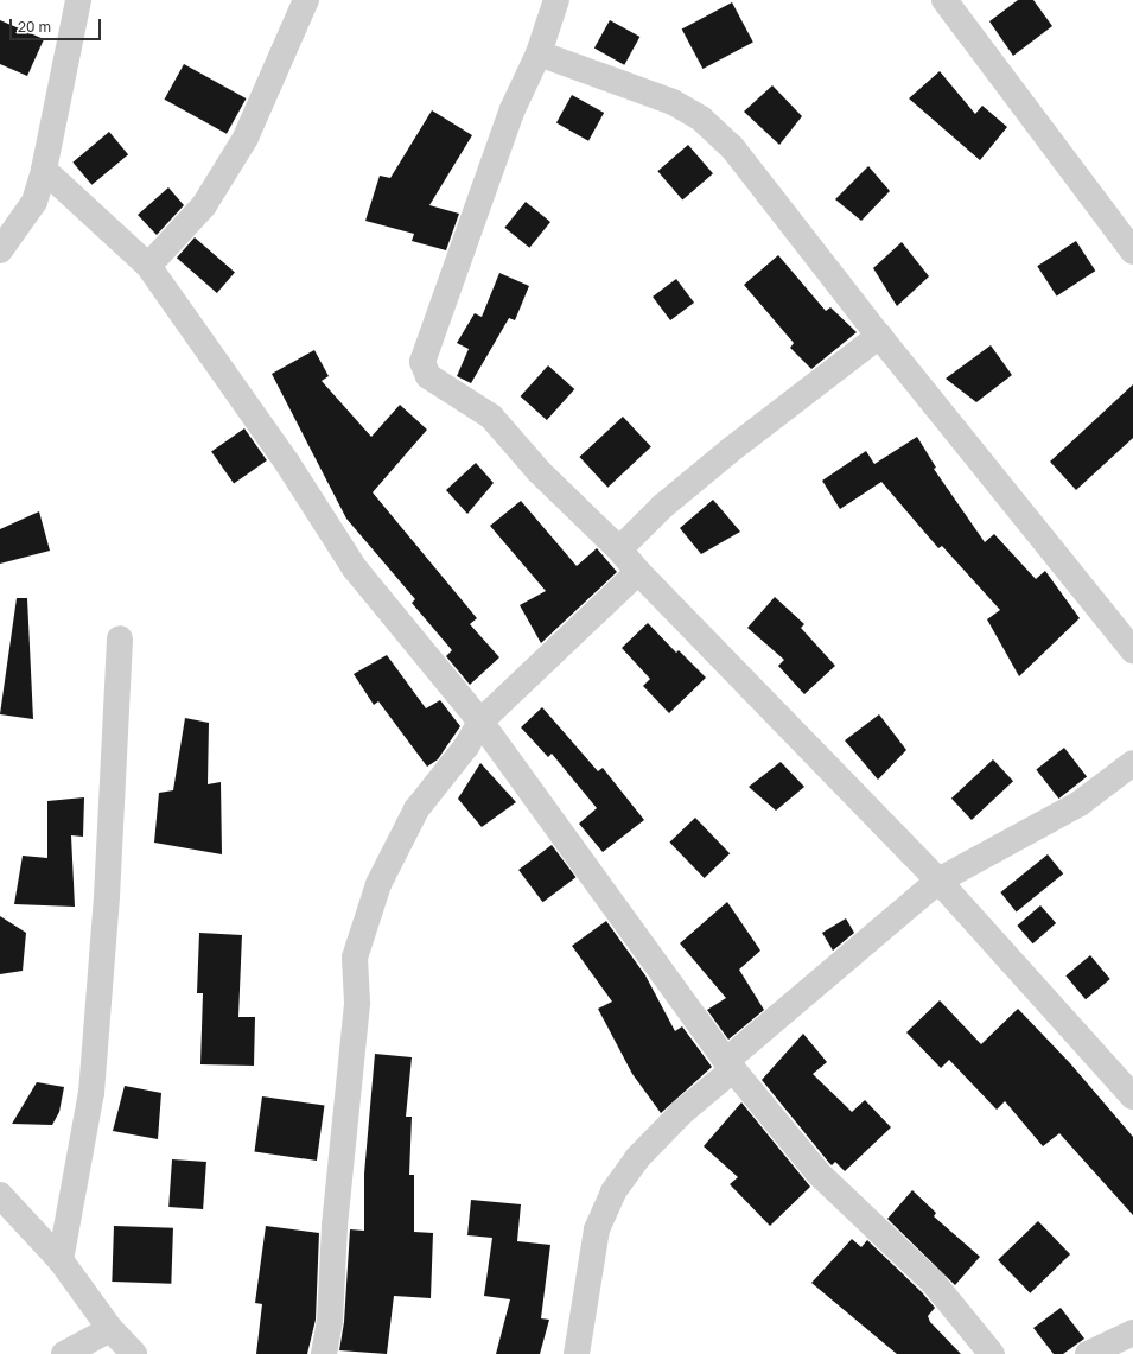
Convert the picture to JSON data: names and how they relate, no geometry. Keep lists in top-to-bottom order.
{
  "scale_bar": "20 m"
}
